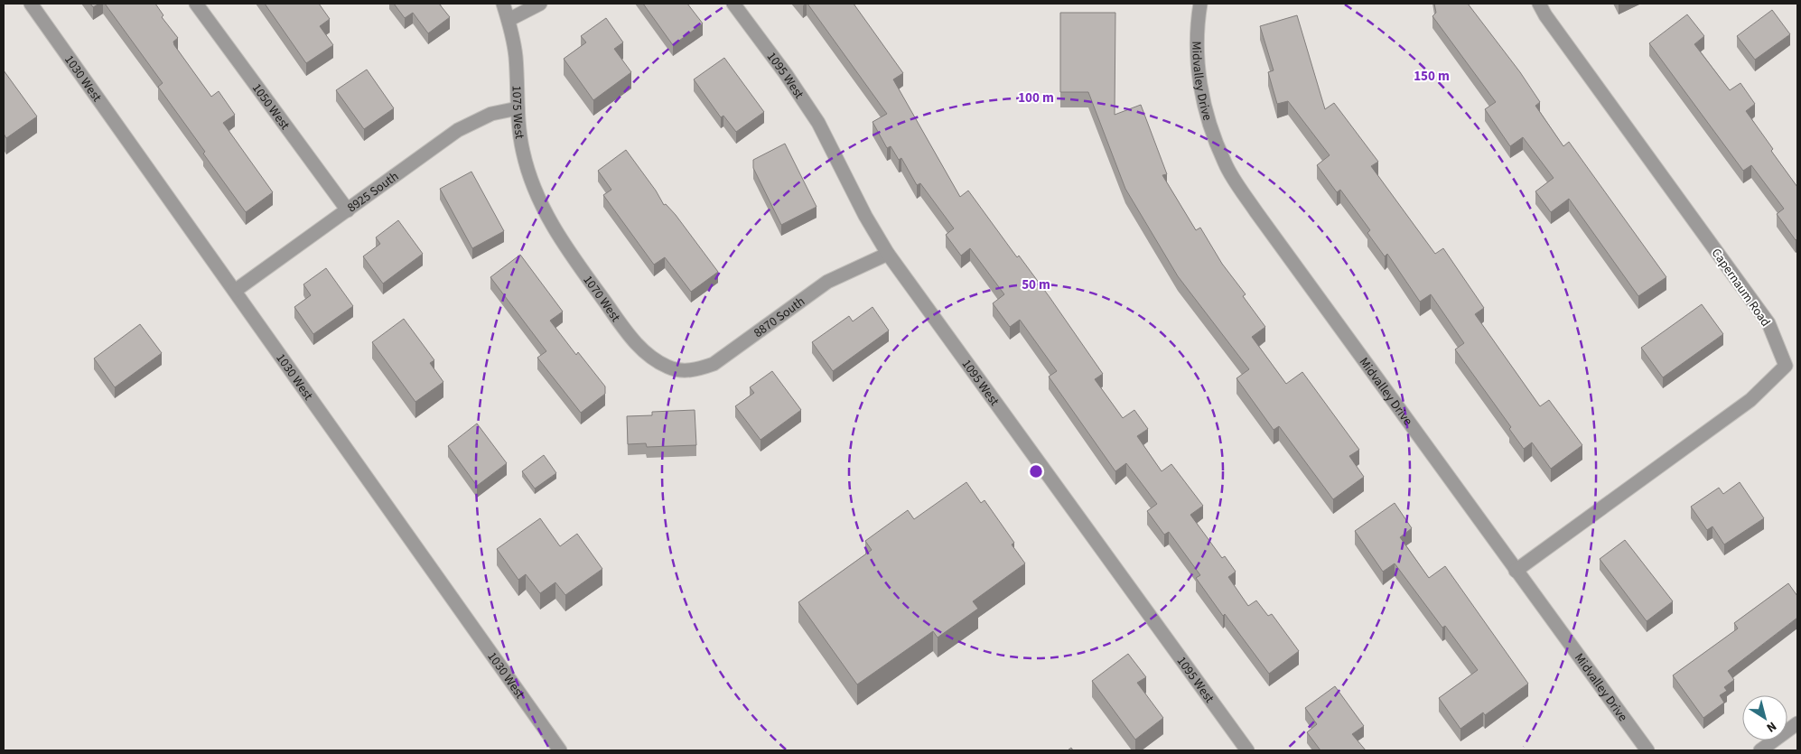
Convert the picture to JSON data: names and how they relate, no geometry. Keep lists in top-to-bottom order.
{
  "streets": {
    "street": [
      "1095 West",
      "1030 West",
      "Midvalley Drive",
      "1050 West",
      "1075 West",
      "8925 South",
      "Capernaum Road",
      "1070 West",
      "8870 South"
    ]
  },
  "crossings": [
    ["1095 West", "8870 South"],
    ["1030 West", "8925 South"],
    ["Midvalley Drive", "Capernaum Road"],
    ["1050 West", "8925 South"],
    ["1075 West", "8925 South"],
    ["1075 West", "1070 West"],
    ["1070 West", "8870 South"]
  ],
  "north": "bottom right",
  "rings": ["150 m", "100 m", "50 m"]
}
